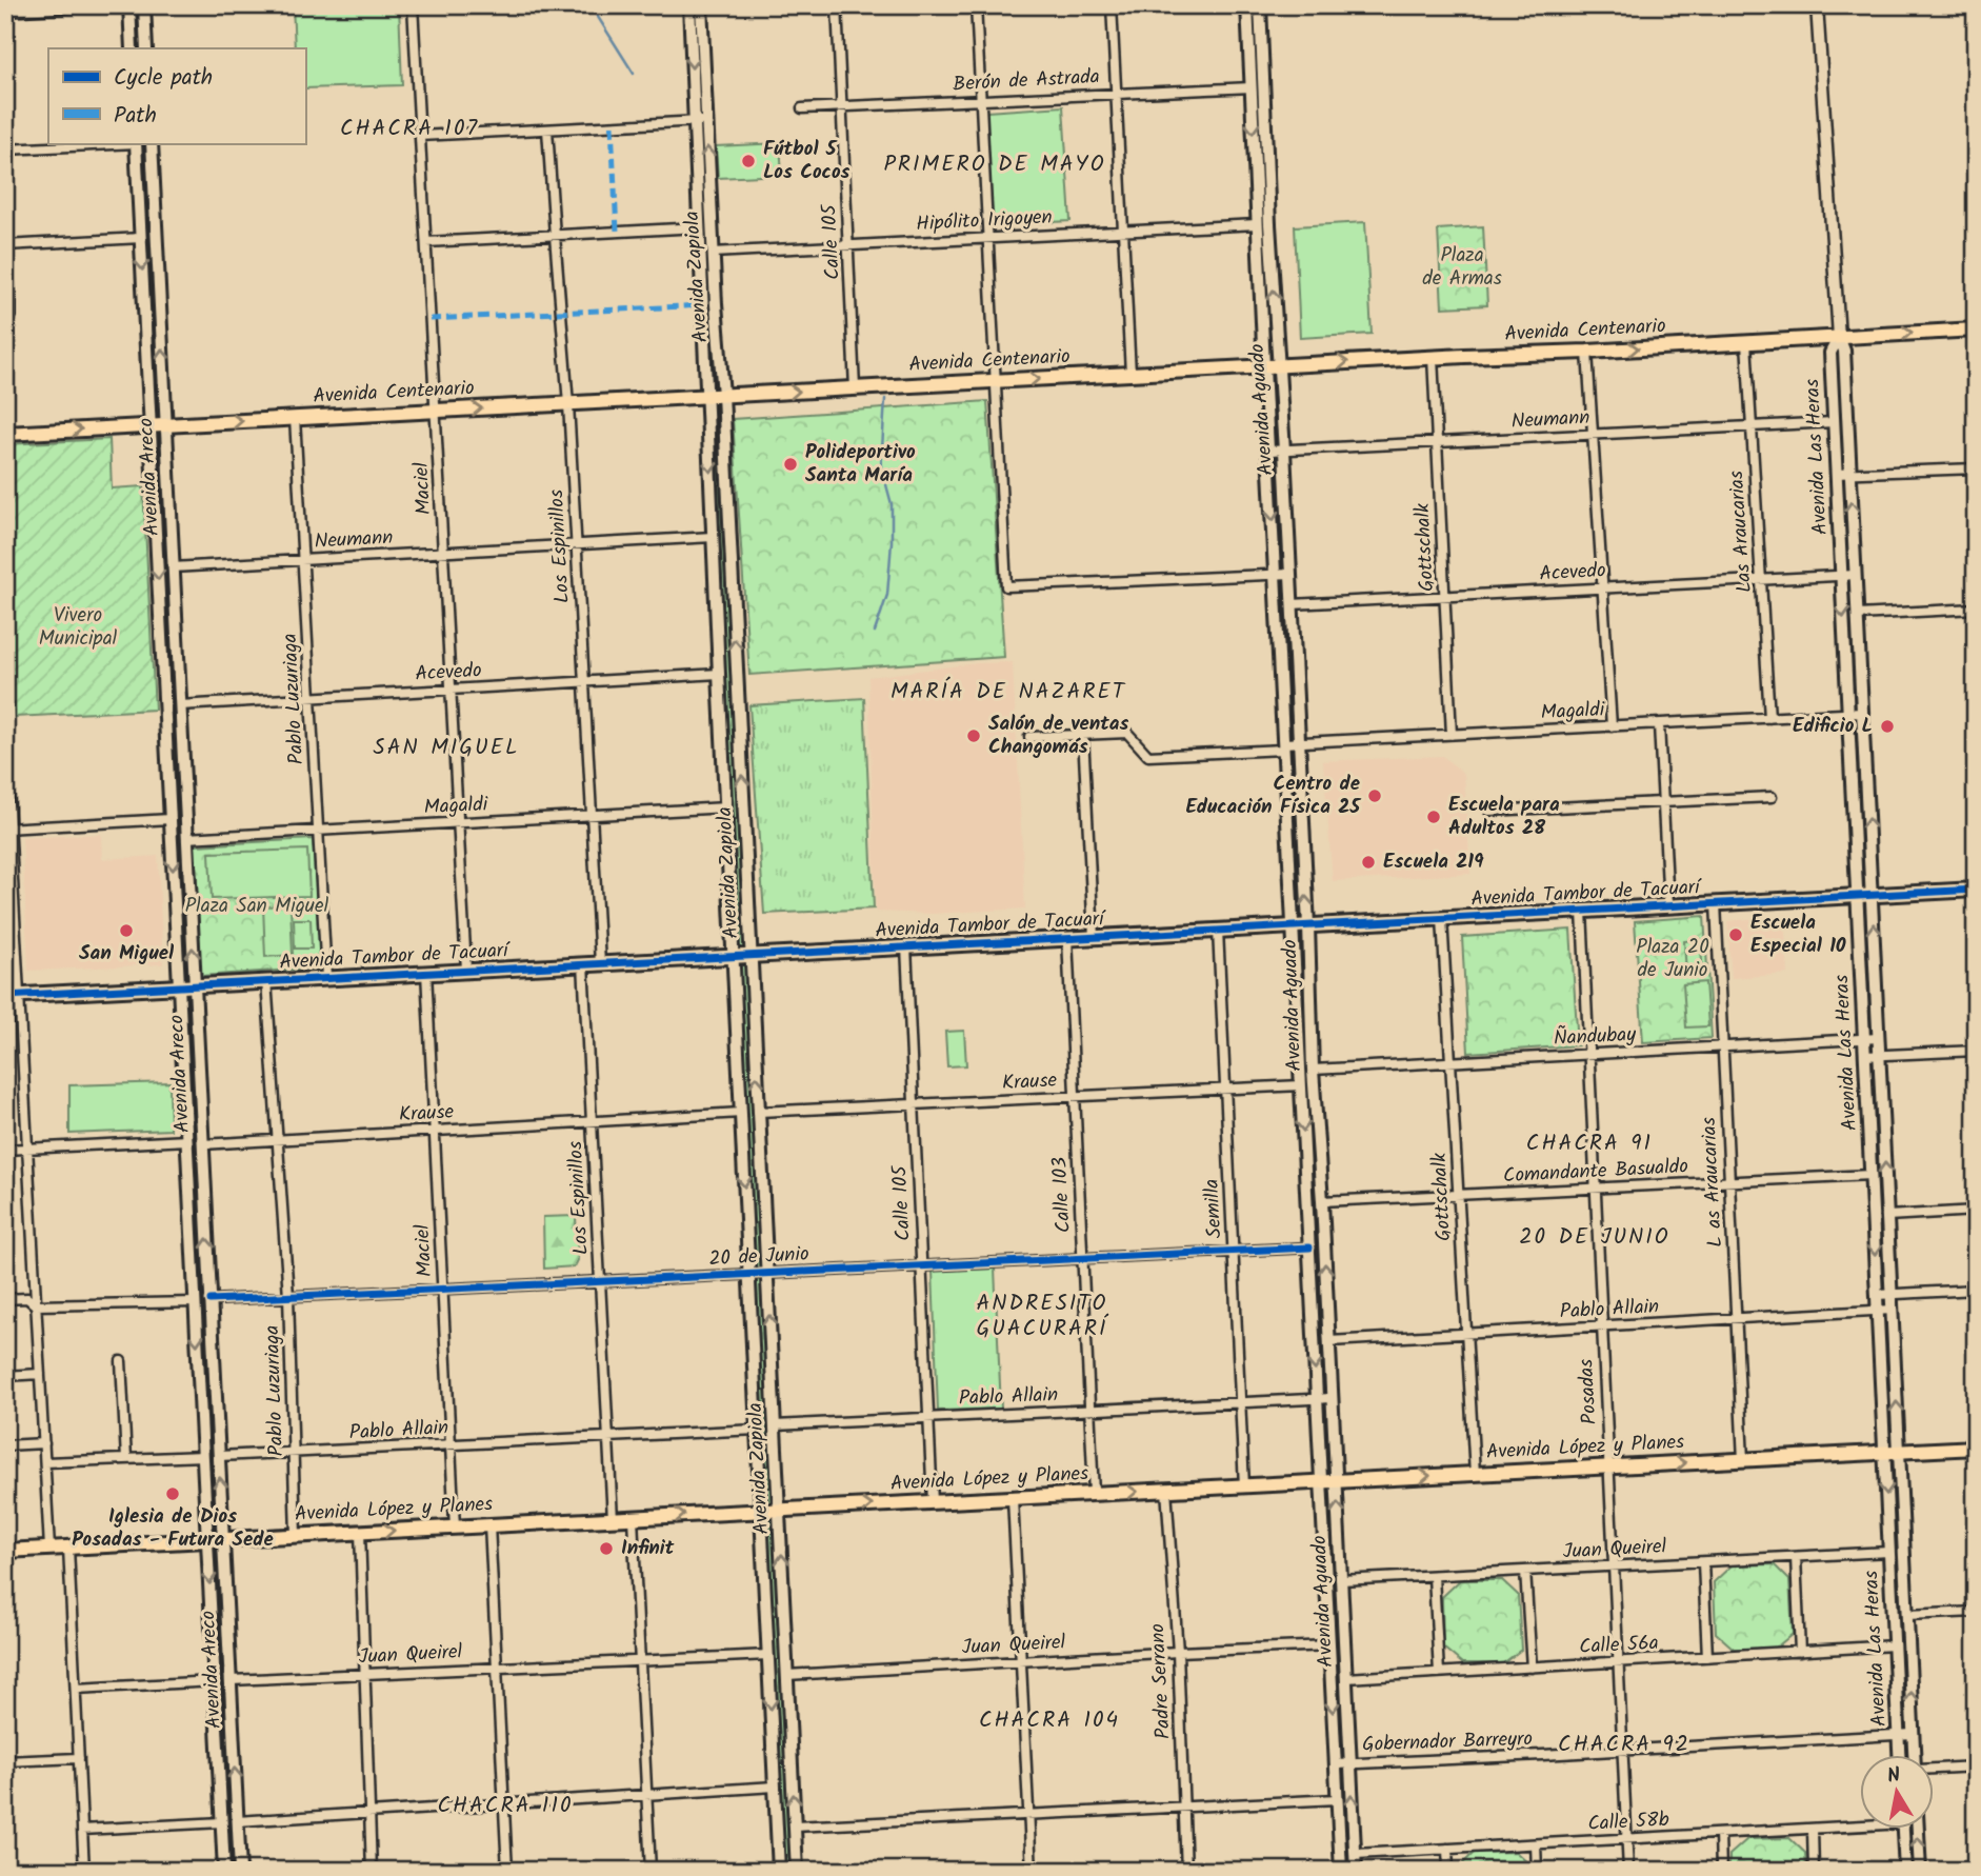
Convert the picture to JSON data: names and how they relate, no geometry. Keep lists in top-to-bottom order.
{
  "streets": {
    "main road": [
      "Avenida Zapiola",
      "Avenida Centenario",
      "Avenida Aguado",
      "Avenida Las Heras",
      "Avenida Areco",
      "Avenida Tambor de Tacuarí",
      "Avenida López y Planes"
    ],
    "street": [
      "Berón de Astrada",
      "Hipólito Irigoyen",
      "Calle 105",
      "Neumann",
      "Maciel",
      "Las Araucarias",
      "Los Espinillos",
      "Gottschalk",
      "Acevedo",
      "Pablo Luzuriaga",
      "Magaldi",
      "Ñandubay",
      "Krause",
      "Comandante Basualdo",
      "L as Araucarias",
      "Calle 103",
      "Semilla",
      "20 de Junio",
      "Pablo Allain",
      "Posadas",
      "Juan Queirel",
      "Calle 56a",
      "Padre Serrano",
      "Gobernador Barreyro",
      "Calle 58b"
    ]
  },
  "crossings": [
    ["Berón de Astrada", "Calle 105"],
    ["Berón de Astrada", "Avenida Aguado"],
    ["Hipólito Irigoyen", "Calle 105"],
    ["Hipólito Irigoyen", "Avenida Zapiola"],
    ["Hipólito Irigoyen", "Avenida Aguado"],
    ["Calle 105", "Avenida Centenario"],
    ["Calle 105", "Avenida Tambor de Tacuarí"],
    ["Calle 105", "Krause"],
    ["Calle 105", "20 de Junio"],
    ["Calle 105", "Pablo Allain"],
    ["Calle 105", "Avenida López y Planes"],
    ["Avenida Zapiola", "Avenida Centenario"],
    ["Avenida Zapiola", "Neumann"],
    ["Avenida Zapiola", "Acevedo"],
    ["Avenida Zapiola", "Magaldi"],
    ["Avenida Zapiola", "Avenida Tambor de Tacuarí"],
    ["Avenida Zapiola", "Krause"],
    ["Avenida Zapiola", "20 de Junio"],
    ["Avenida Zapiola", "Pablo Allain"],
    ["Avenida Zapiola", "Avenida López y Planes"],
    ["Avenida Zapiola", "Juan Queirel"],
    ["Avenida Centenario", "Avenida Aguado"],
    ["Avenida Centenario", "Avenida Las Heras"],
    ["Avenida Centenario", "Avenida Areco"],
    ["Avenida Centenario", "Maciel"],
    ["Avenida Centenario", "Las Araucarias"],
    ["Avenida Centenario", "Los Espinillos"],
    ["Avenida Centenario", "Gottschalk"],
    ["Avenida Centenario", "Pablo Luzuriaga"],
    ["Avenida Aguado", "Neumann"],
    ["Avenida Aguado", "Acevedo"],
    ["Avenida Aguado", "Magaldi"],
    ["Avenida Aguado", "Avenida Tambor de Tacuarí"],
    ["Avenida Aguado", "Ñandubay"],
    ["Avenida Aguado", "Krause"],
    ["Avenida Aguado", "Comandante Basualdo"],
    ["Avenida Aguado", "20 de Junio"],
    ["Avenida Aguado", "Pablo Allain"],
    ["Avenida Aguado", "Avenida López y Planes"],
    ["Avenida Aguado", "Juan Queirel"],
    ["Avenida Aguado", "Calle 56a"],
    ["Avenida Aguado", "Gobernador Barreyro"],
    ["Avenida Aguado", "Calle 58b"],
    ["Neumann", "Avenida Las Heras"],
    ["Neumann", "Avenida Areco"],
    ["Neumann", "Maciel"],
    ["Neumann", "Las Araucarias"],
    ["Neumann", "Los Espinillos"],
    ["Neumann", "Gottschalk"],
    ["Neumann", "Pablo Luzuriaga"],
    ["Avenida Las Heras", "Acevedo"],
    ["Avenida Las Heras", "Magaldi"],
    ["Avenida Las Heras", "Avenida Tambor de Tacuarí"],
    ["Avenida Las Heras", "Ñandubay"],
    ["Avenida Las Heras", "Comandante Basualdo"],
    ["Avenida Las Heras", "Pablo Allain"],
    ["Avenida Las Heras", "Avenida López y Planes"],
    ["Avenida Las Heras", "Juan Queirel"],
    ["Avenida Las Heras", "Calle 56a"],
    ["Avenida Las Heras", "Gobernador Barreyro"],
    ["Avenida Areco", "Acevedo"],
    ["Avenida Areco", "Magaldi"],
    ["Avenida Areco", "Avenida Tambor de Tacuarí"],
    ["Avenida Areco", "Krause"],
    ["Avenida Areco", "20 de Junio"],
    ["Avenida Areco", "Pablo Allain"],
    ["Avenida Areco", "Avenida López y Planes"],
    ["Avenida Areco", "Juan Queirel"],
    ["Maciel", "Acevedo"],
    ["Maciel", "Magaldi"],
    ["Maciel", "Avenida Tambor de Tacuarí"],
    ["Maciel", "Krause"],
    ["Maciel", "20 de Junio"],
    ["Maciel", "Pablo Allain"],
    ["Maciel", "Avenida López y Planes"],
    ["Las Araucarias", "Acevedo"],
    ["Las Araucarias", "Magaldi"],
    ["Los Espinillos", "Acevedo"],
    ["Los Espinillos", "Magaldi"],
    ["Los Espinillos", "Avenida Tambor de Tacuarí"],
    ["Los Espinillos", "Krause"],
    ["Los Espinillos", "20 de Junio"],
    ["Los Espinillos", "Pablo Allain"],
    ["Los Espinillos", "Avenida López y Planes"],
    ["Gottschalk", "Acevedo"],
    ["Gottschalk", "Magaldi"],
    ["Gottschalk", "Avenida Tambor de Tacuarí"],
    ["Gottschalk", "Ñandubay"],
    ["Gottschalk", "Comandante Basualdo"],
    ["Gottschalk", "Pablo Allain"],
    ["Gottschalk", "Avenida López y Planes"],
    ["Acevedo", "Pablo Luzuriaga"],
    ["Pablo Luzuriaga", "Magaldi"],
    ["Pablo Luzuriaga", "Avenida Tambor de Tacuarí"],
    ["Pablo Luzuriaga", "Krause"],
    ["Pablo Luzuriaga", "20 de Junio"],
    ["Pablo Luzuriaga", "Pablo Allain"],
    ["Pablo Luzuriaga", "Avenida López y Planes"],
    ["Avenida Tambor de Tacuarí", "L as Araucarias"],
    ["Avenida Tambor de Tacuarí", "Calle 103"],
    ["Avenida Tambor de Tacuarí", "Semilla"],
    ["Avenida Tambor de Tacuarí", "Posadas"],
    ["Ñandubay", "L as Araucarias"],
    ["Ñandubay", "Posadas"],
    ["Krause", "Calle 103"],
    ["Krause", "Semilla"],
    ["Comandante Basualdo", "L as Araucarias"],
    ["Comandante Basualdo", "Posadas"],
    ["L as Araucarias", "Pablo Allain"],
    ["L as Araucarias", "Avenida López y Planes"],
    ["Calle 103", "20 de Junio"],
    ["Calle 103", "Pablo Allain"],
    ["Calle 103", "Avenida López y Planes"],
    ["Semilla", "20 de Junio"],
    ["Semilla", "Pablo Allain"],
    ["Semilla", "Avenida López y Planes"],
    ["Pablo Allain", "Posadas"],
    ["Posadas", "Avenida López y Planes"],
    ["Posadas", "Juan Queirel"],
    ["Posadas", "Calle 56a"],
    ["Posadas", "Gobernador Barreyro"],
    ["Posadas", "Calle 58b"],
    ["Avenida López y Planes", "Padre Serrano"],
    ["Juan Queirel", "Padre Serrano"]
  ],
  "one_way": ["Avenida Centenario", "Avenida López y Planes"],
  "districts": [
    "CHACRA 107",
    "PRIMERO DE MAYO",
    "MARÍA DE NAZARET",
    "SAN MIGUEL",
    "CHACRA 91",
    "20 DE JUNIO",
    "ANDRESITO GUACURARÍ",
    "CHACRA 104",
    "CHACRA 92",
    "CHACRA 110"
  ],
  "parks": [
    "Plaza de Armas",
    "Vivero Municipal",
    "Plaza San Miguel",
    "Plaza 20 de Junio"
  ],
  "places": [
    "Fútbol 5 Los Cocos",
    "Polideportivo Santa María",
    "Edificio L",
    "Salón de ventas Changomás",
    "Centro de Educación Física 25",
    "Escuela para Adultos 28",
    "Escuela 219",
    "San Miguel",
    "Escuela Especial 10",
    "Iglesia de Dios Posadas - Futura Sede",
    "Infinit"
  ],
  "legend": ["Cycle path", "Path"],
  "north": "top"
}
